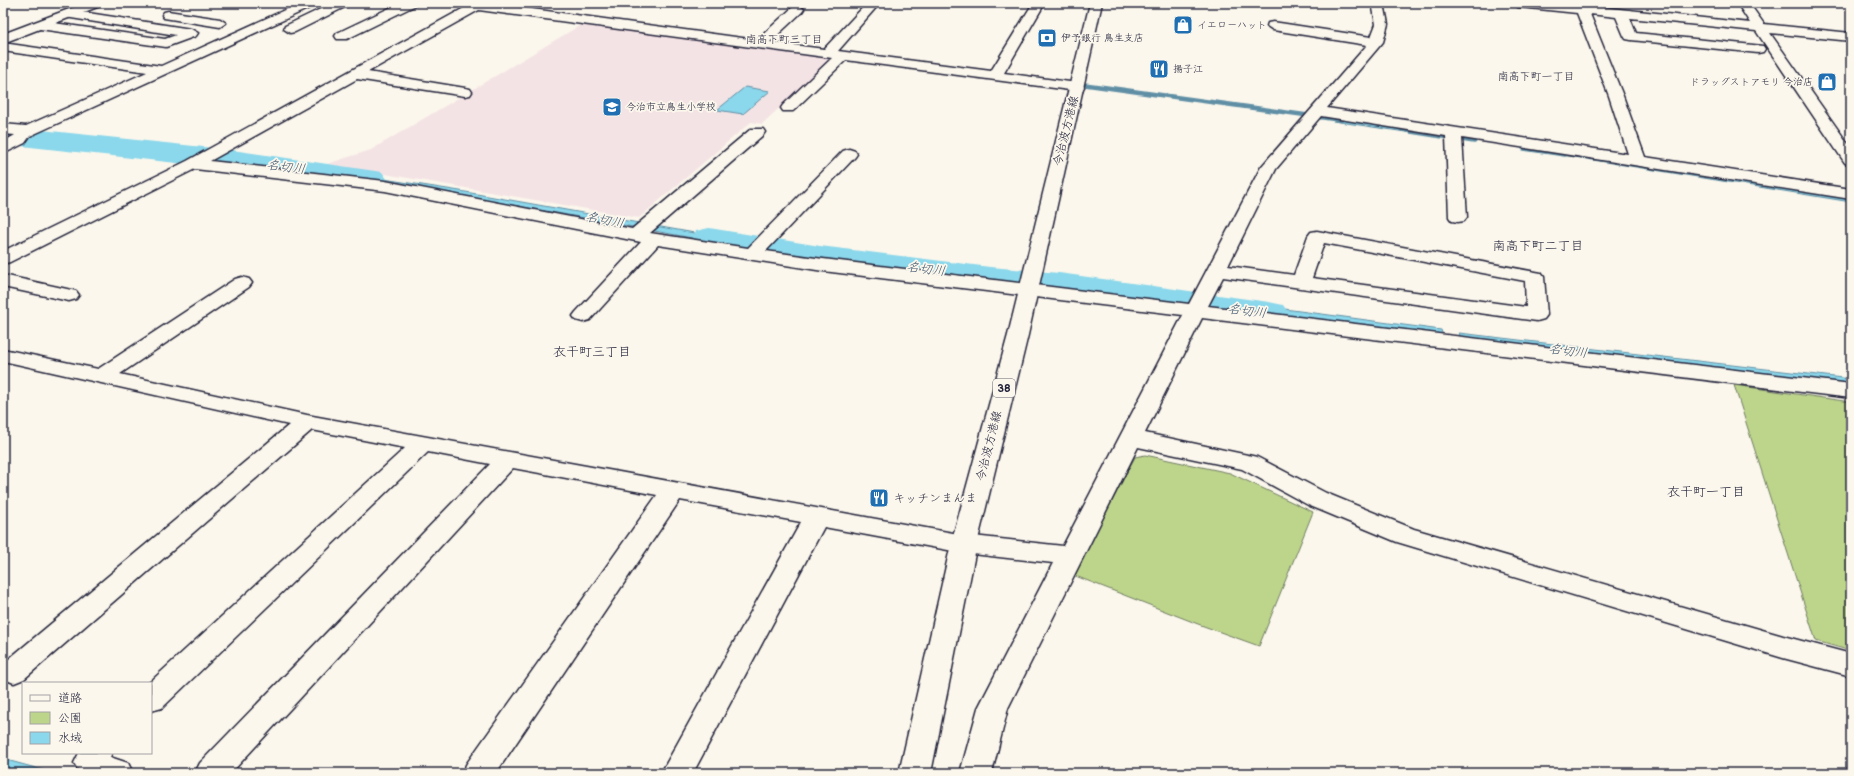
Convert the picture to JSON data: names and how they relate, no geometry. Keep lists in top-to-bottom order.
{
  "streets": {
    "street": ["今治波方港線", "38"]
  },
  "districts": [
    "南高下町三丁目",
    "南高下町一丁目",
    "南高下町二丁目",
    "衣干町三丁目",
    "衣干町一丁目"
  ],
  "water": ["名切川"],
  "places": {
    "shop": ["イエローハット", "ドラッグストアモリ 今治店"],
    "bank": ["伊予銀行 鳥生支店"],
    "restaurant": ["揚子江", "キッチンまんま"],
    "school or university": ["今治市立鳥生小学校"]
  },
  "legend": ["道路", "公園", "水域"]
}
